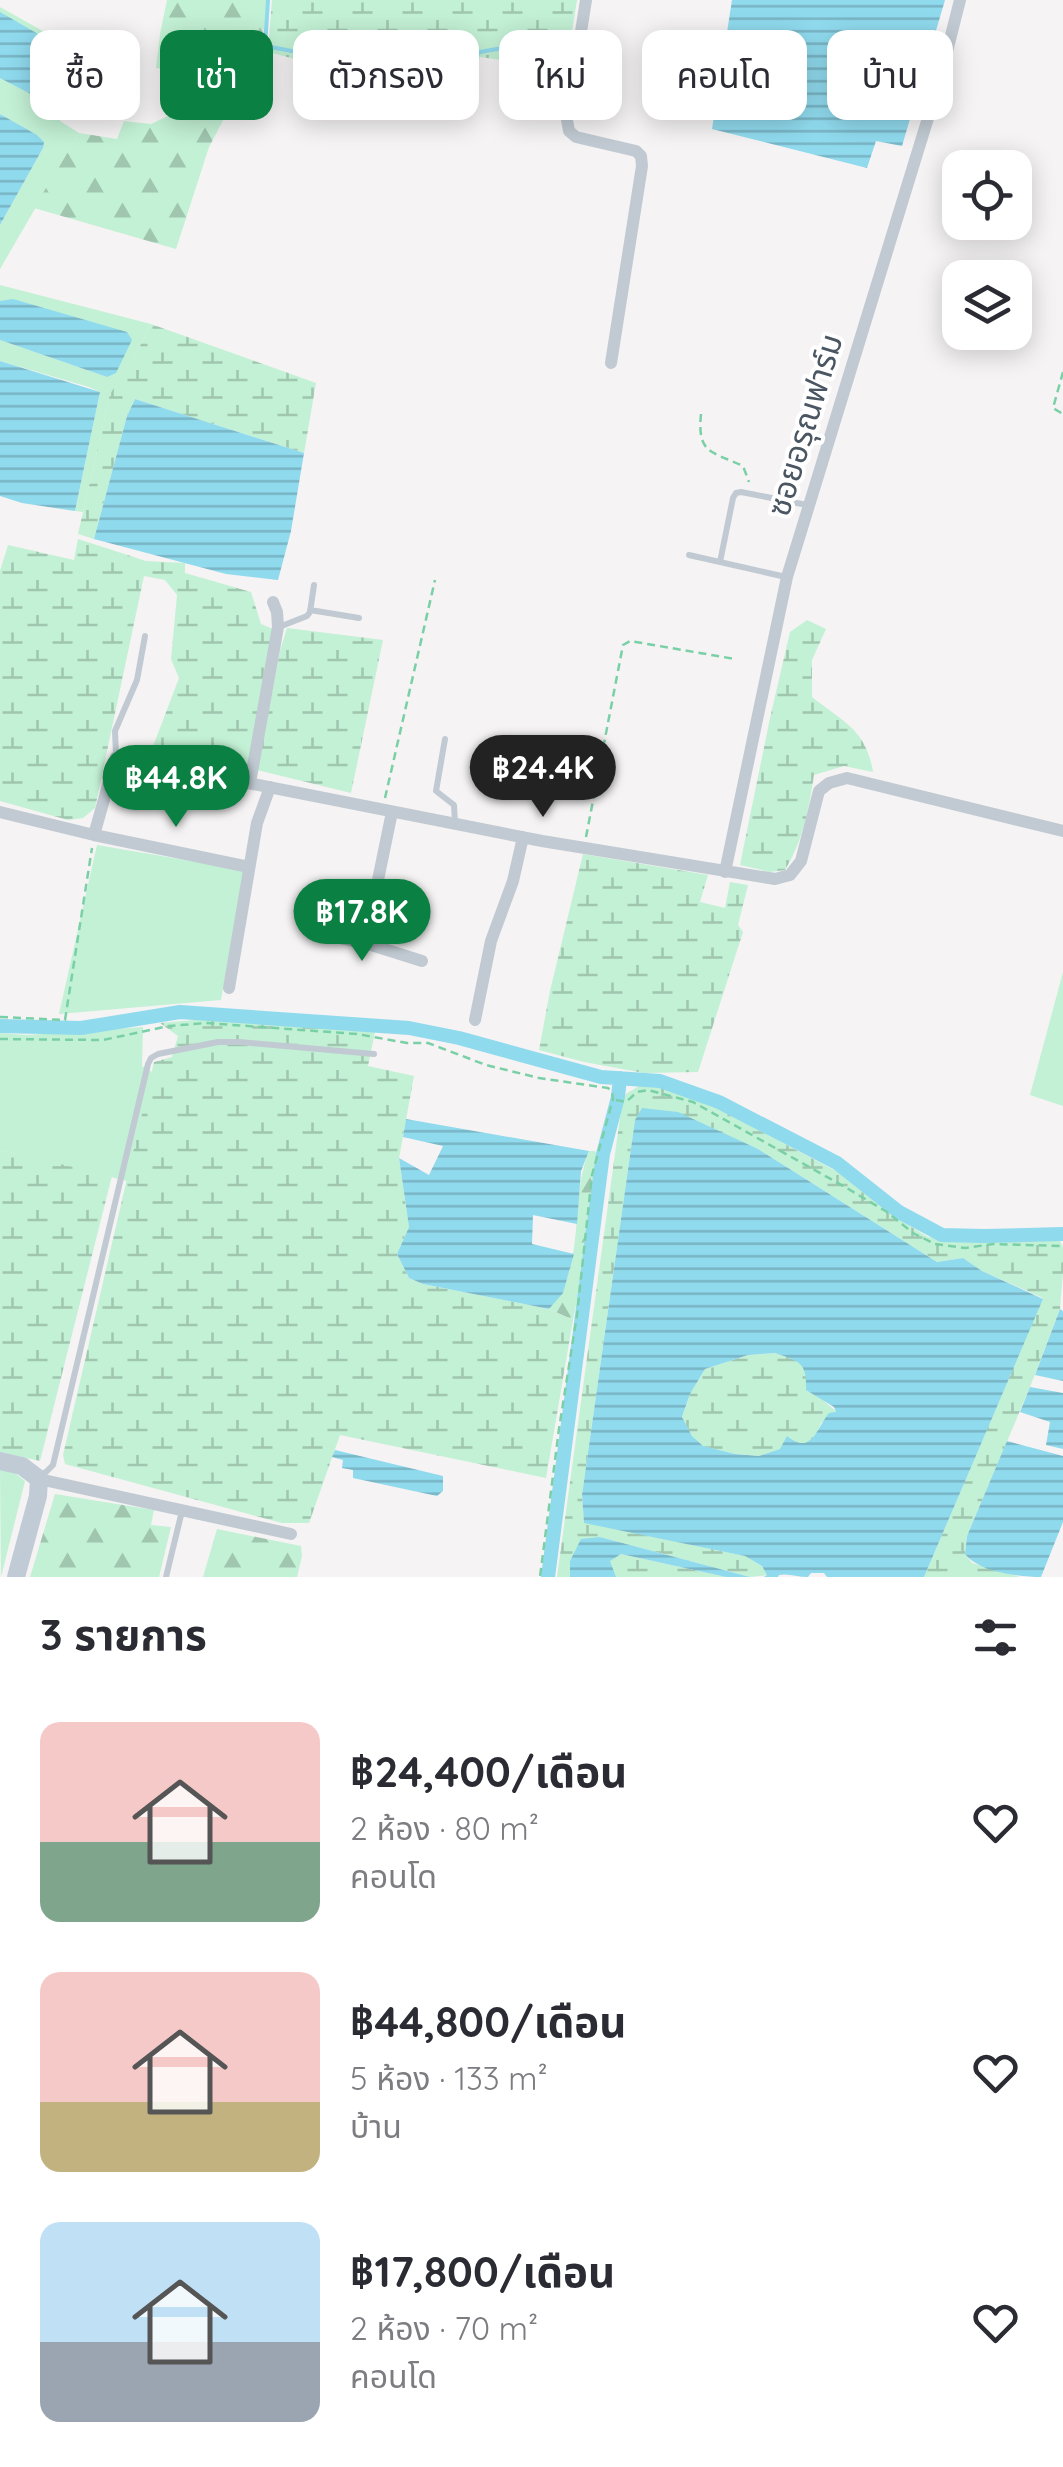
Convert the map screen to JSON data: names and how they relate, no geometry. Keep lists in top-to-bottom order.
{
  "streets": {
    "street": ["ซอยอรุณฟาร์ม"]
  },
  "page": {
    "chip": [
      "ซื้อ",
      "เช่า",
      "ตัวกรอง",
      "ใหม่",
      "คอนโด",
      "บ้าน"
    ],
    "price": ["฿24.4K", "฿44.8K", "฿17.8K"],
    "heading": "3 รายการ",
    "list": [
      {
        "name": "฿24,400/เดือน",
        "note": "2 ห้อง · 80 m² · คอนโด"
      },
      {
        "name": "฿44,800/เดือน",
        "note": "5 ห้อง · 133 m² · บ้าน"
      },
      {
        "name": "฿17,800/เดือน",
        "note": "2 ห้อง · 70 m² · คอนโด"
      }
    ]
  }
}
